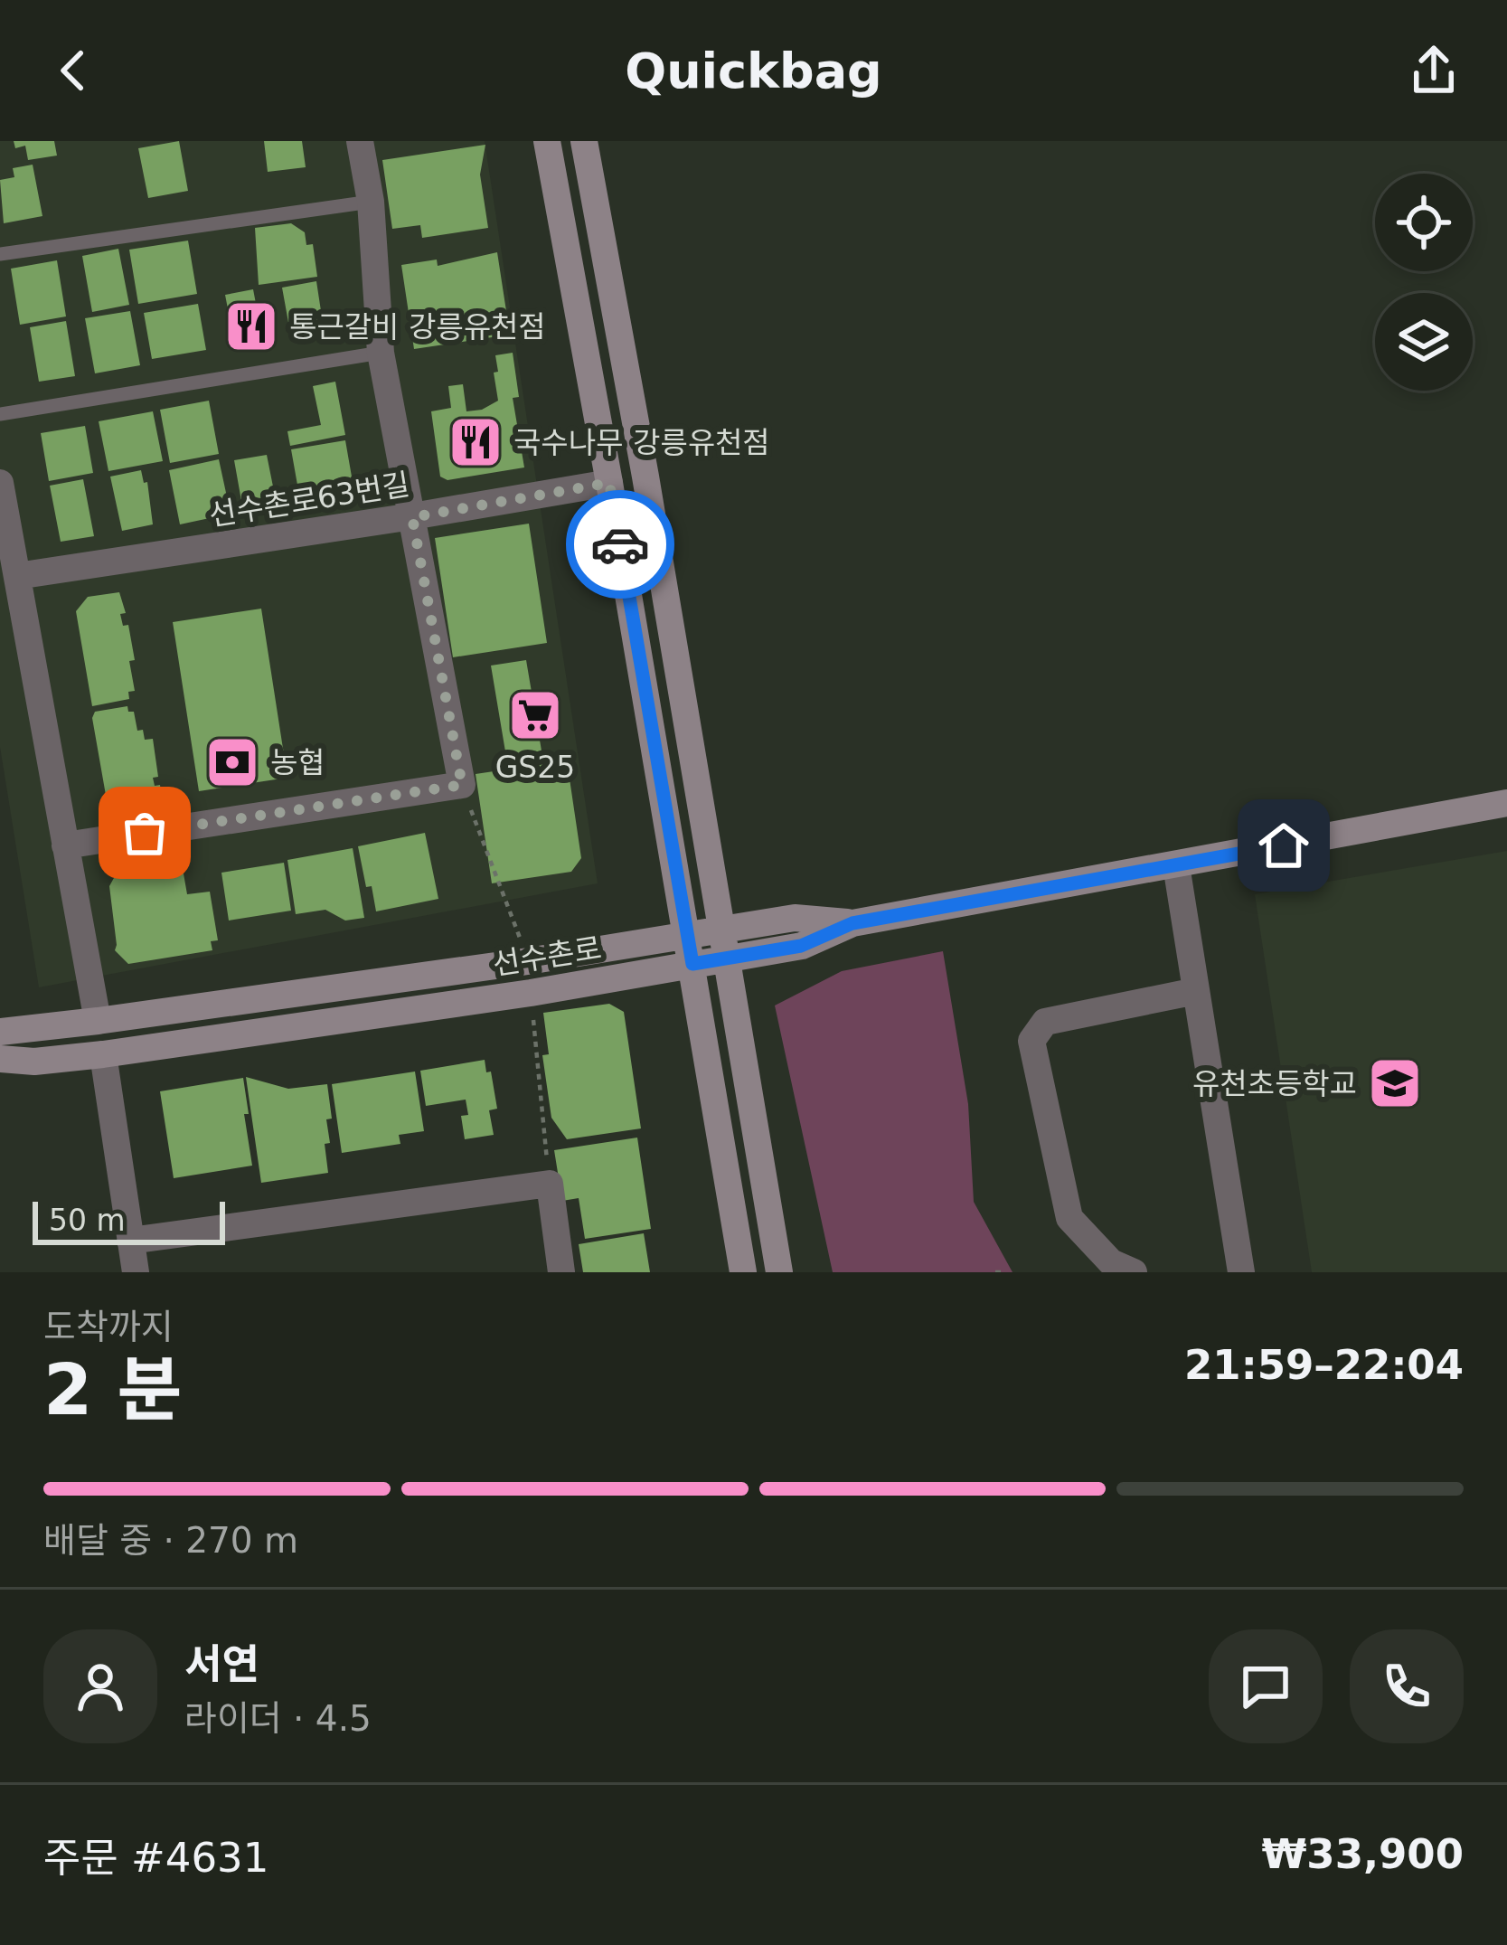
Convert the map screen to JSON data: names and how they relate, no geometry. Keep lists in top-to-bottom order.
{
  "streets": {
    "street": ["선수촌로63번길", "선수촌로"]
  },
  "places": {
    "restaurant": ["통근갈비 강릉유천점", "국수나무 강릉유천점"],
    "supermarket": ["GS25"],
    "bank": ["농협"],
    "school or university": ["유천초등학교"]
  },
  "scale_bar": "50 m",
  "page": {
    "header": "Quickbag",
    "scale": "50 m",
    "heading": ["2 분", "도착까지", "21:59–22:04"],
    "panel": [
      "서연",
      "라이더 · 4.5",
      "주문 #4631",
      "₩33,900"
    ],
    "bar": "배달 중 · 270 m"
  }
}
